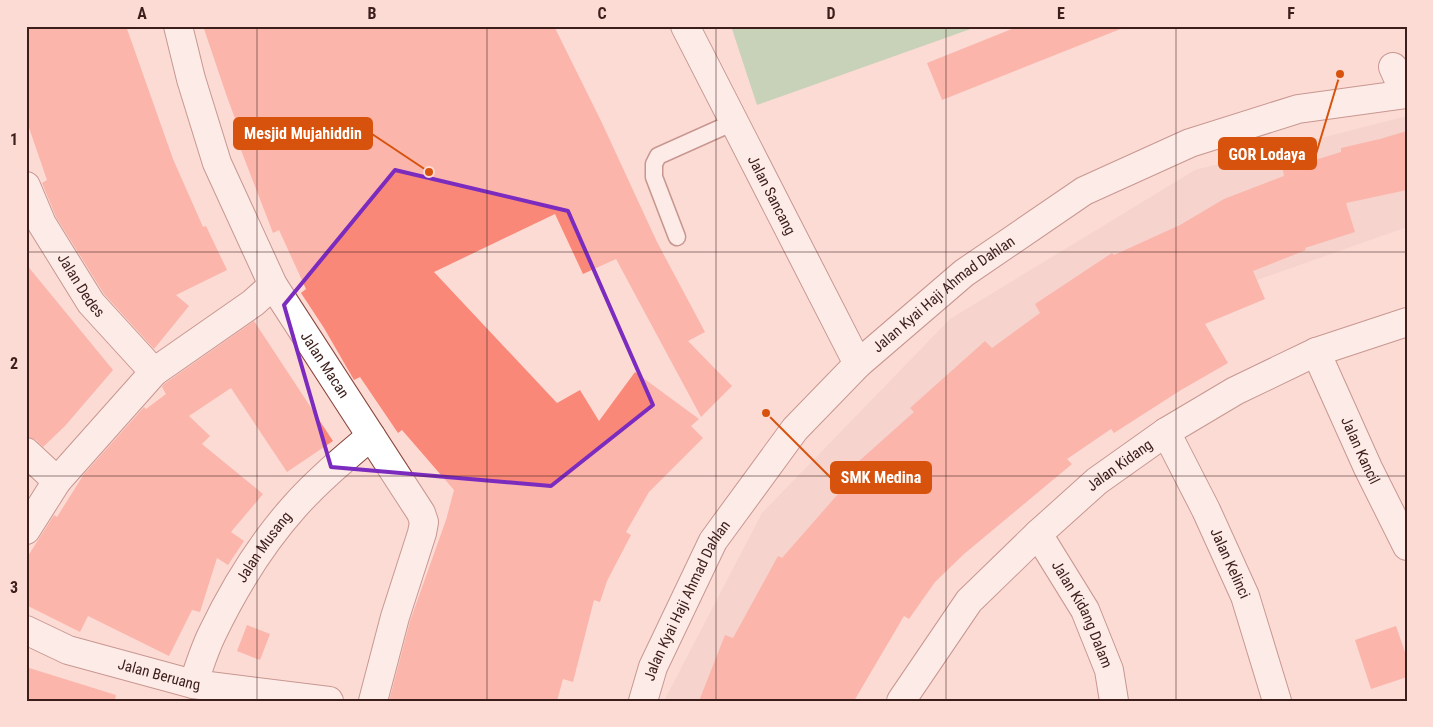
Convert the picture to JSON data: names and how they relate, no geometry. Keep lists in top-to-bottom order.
{
  "streets": {
    "street": [
      "Jalan Sancang",
      "Jalan Dedes",
      "Jalan Kyai Haji Ahmad Dahlan",
      "Jalan Macan",
      "Jalan Kancil",
      "Jalan Kidang",
      "Jalan Musang",
      "Jalan Kelinci",
      "Jalan Kidang Dalam",
      "Jalan Beruang"
    ]
  },
  "crossings": [
    ["Jalan Sancang", "Jalan Kyai Haji Ahmad Dahlan"],
    ["Jalan Macan", "Jalan Musang"],
    ["Jalan Kancil", "Jalan Kidang"],
    ["Jalan Kidang", "Jalan Kelinci"],
    ["Jalan Kidang", "Jalan Kidang Dalam"],
    ["Jalan Musang", "Jalan Beruang"]
  ],
  "places": ["GOR Lodaya", "Mesjid Mujahiddin", "SMK Medina"],
  "grid": {
    "columns": [
      "A",
      "B",
      "C",
      "D",
      "E",
      "F"
    ],
    "rows": ["1", "2", "3"]
  }
}
